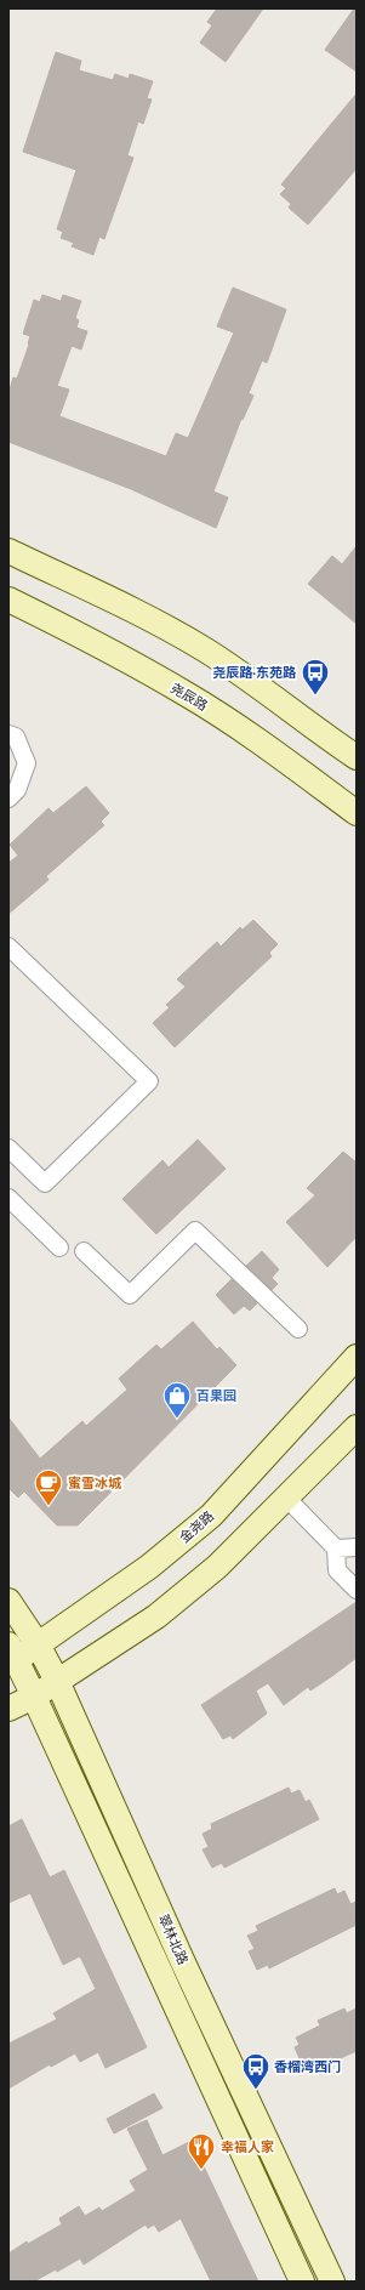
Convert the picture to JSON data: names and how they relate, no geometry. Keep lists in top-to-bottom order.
{
  "streets": {
    "main road": ["尧辰路", "金尧路", "翠林北路"]
  },
  "crossings": [
    ["金尧路", "翠林北路"]
  ],
  "places": {
    "bus stop": ["尧辰路·东苑路", "香榴湾西门"],
    "shop": ["百果园"],
    "cafe": ["蜜雪冰城"],
    "restaurant": ["幸福人家"]
  }
}
